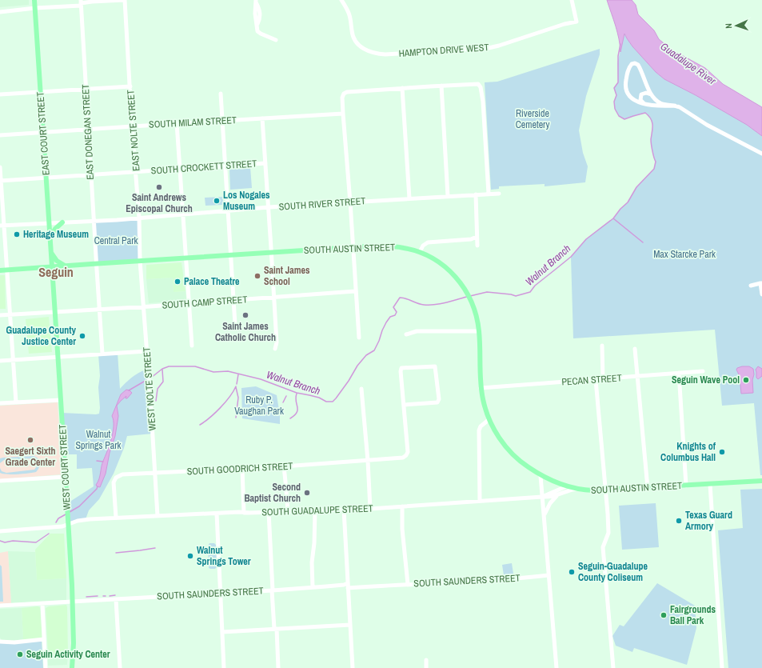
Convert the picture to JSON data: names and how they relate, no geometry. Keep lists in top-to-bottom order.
{
  "streets": {
    "main road": ["EAST COURT STREET", "SOUTH AUSTIN STREET", "WEST COURT STREET"],
    "street": [
      "HAMPTON DRIVE WEST",
      "SOUTH MILAM STREET",
      "EAST NOLTE STREET",
      "EAST DONEGAN STREET",
      "SOUTH CROCKETT STREET",
      "SOUTH RIVER STREET",
      "SOUTH CAMP STREET",
      "PECAN STREET",
      "WEST NOLTE STREET",
      "SOUTH GOODRICH STREET",
      "SOUTH GUADALUPE STREET",
      "SOUTH SAUNDERS STREET"
    ]
  },
  "crossings": [
    ["SOUTH MILAM STREET", "EAST NOLTE STREET"],
    ["SOUTH MILAM STREET", "EAST DONEGAN STREET"],
    ["SOUTH MILAM STREET", "EAST COURT STREET"],
    ["EAST NOLTE STREET", "SOUTH CROCKETT STREET"],
    ["EAST NOLTE STREET", "SOUTH RIVER STREET"],
    ["EAST NOLTE STREET", "SOUTH AUSTIN STREET"],
    ["EAST NOLTE STREET", "WEST NOLTE STREET"],
    ["EAST DONEGAN STREET", "EAST COURT STREET"],
    ["EAST DONEGAN STREET", "SOUTH CROCKETT STREET"],
    ["EAST DONEGAN STREET", "SOUTH RIVER STREET"],
    ["EAST DONEGAN STREET", "SOUTH AUSTIN STREET"],
    ["EAST DONEGAN STREET", "SOUTH CAMP STREET"],
    ["EAST COURT STREET", "SOUTH CROCKETT STREET"],
    ["EAST COURT STREET", "SOUTH RIVER STREET"],
    ["EAST COURT STREET", "SOUTH AUSTIN STREET"],
    ["EAST COURT STREET", "WEST COURT STREET"],
    ["SOUTH RIVER STREET", "SOUTH AUSTIN STREET"],
    ["SOUTH AUSTIN STREET", "PECAN STREET"],
    ["SOUTH AUSTIN STREET", "WEST NOLTE STREET"],
    ["SOUTH AUSTIN STREET", "WEST COURT STREET"],
    ["SOUTH AUSTIN STREET", "SOUTH GUADALUPE STREET"],
    ["SOUTH CAMP STREET", "WEST NOLTE STREET"],
    ["SOUTH CAMP STREET", "WEST COURT STREET"],
    ["WEST NOLTE STREET", "SOUTH GOODRICH STREET"],
    ["WEST NOLTE STREET", "SOUTH GUADALUPE STREET"],
    ["WEST COURT STREET", "SOUTH GUADALUPE STREET"],
    ["WEST COURT STREET", "SOUTH SAUNDERS STREET"],
    ["SOUTH GOODRICH STREET", "SOUTH GUADALUPE STREET"]
  ],
  "districts": ["Seguin"],
  "water": ["Guadalupe River", "Walnut Branch"],
  "parks": [
    "Riverside Cemetery",
    "Central Park",
    "Max Starcke Park",
    "Ruby P. Vaughan Park",
    "Walnut Springs Park"
  ],
  "places": [
    "Saint Andrews Episcopal Church",
    "Los Nogales Museum",
    "Heritage Museum",
    "Saint James School",
    "Palace Theatre",
    "Saint James Catholic Church",
    "Guadalupe County Justice Center",
    "Seguin Wave Pool",
    "Saegert Sixth Grade Center",
    "Knights of Columbus Hall",
    "Second Baptist Church",
    "Texas Guard Armory",
    "Walnut Springs Tower",
    "Seguin-Guadalupe County Coliseum",
    "Fairgrounds Ball Park",
    "Seguin Activity Center"
  ],
  "north": "left"
}
